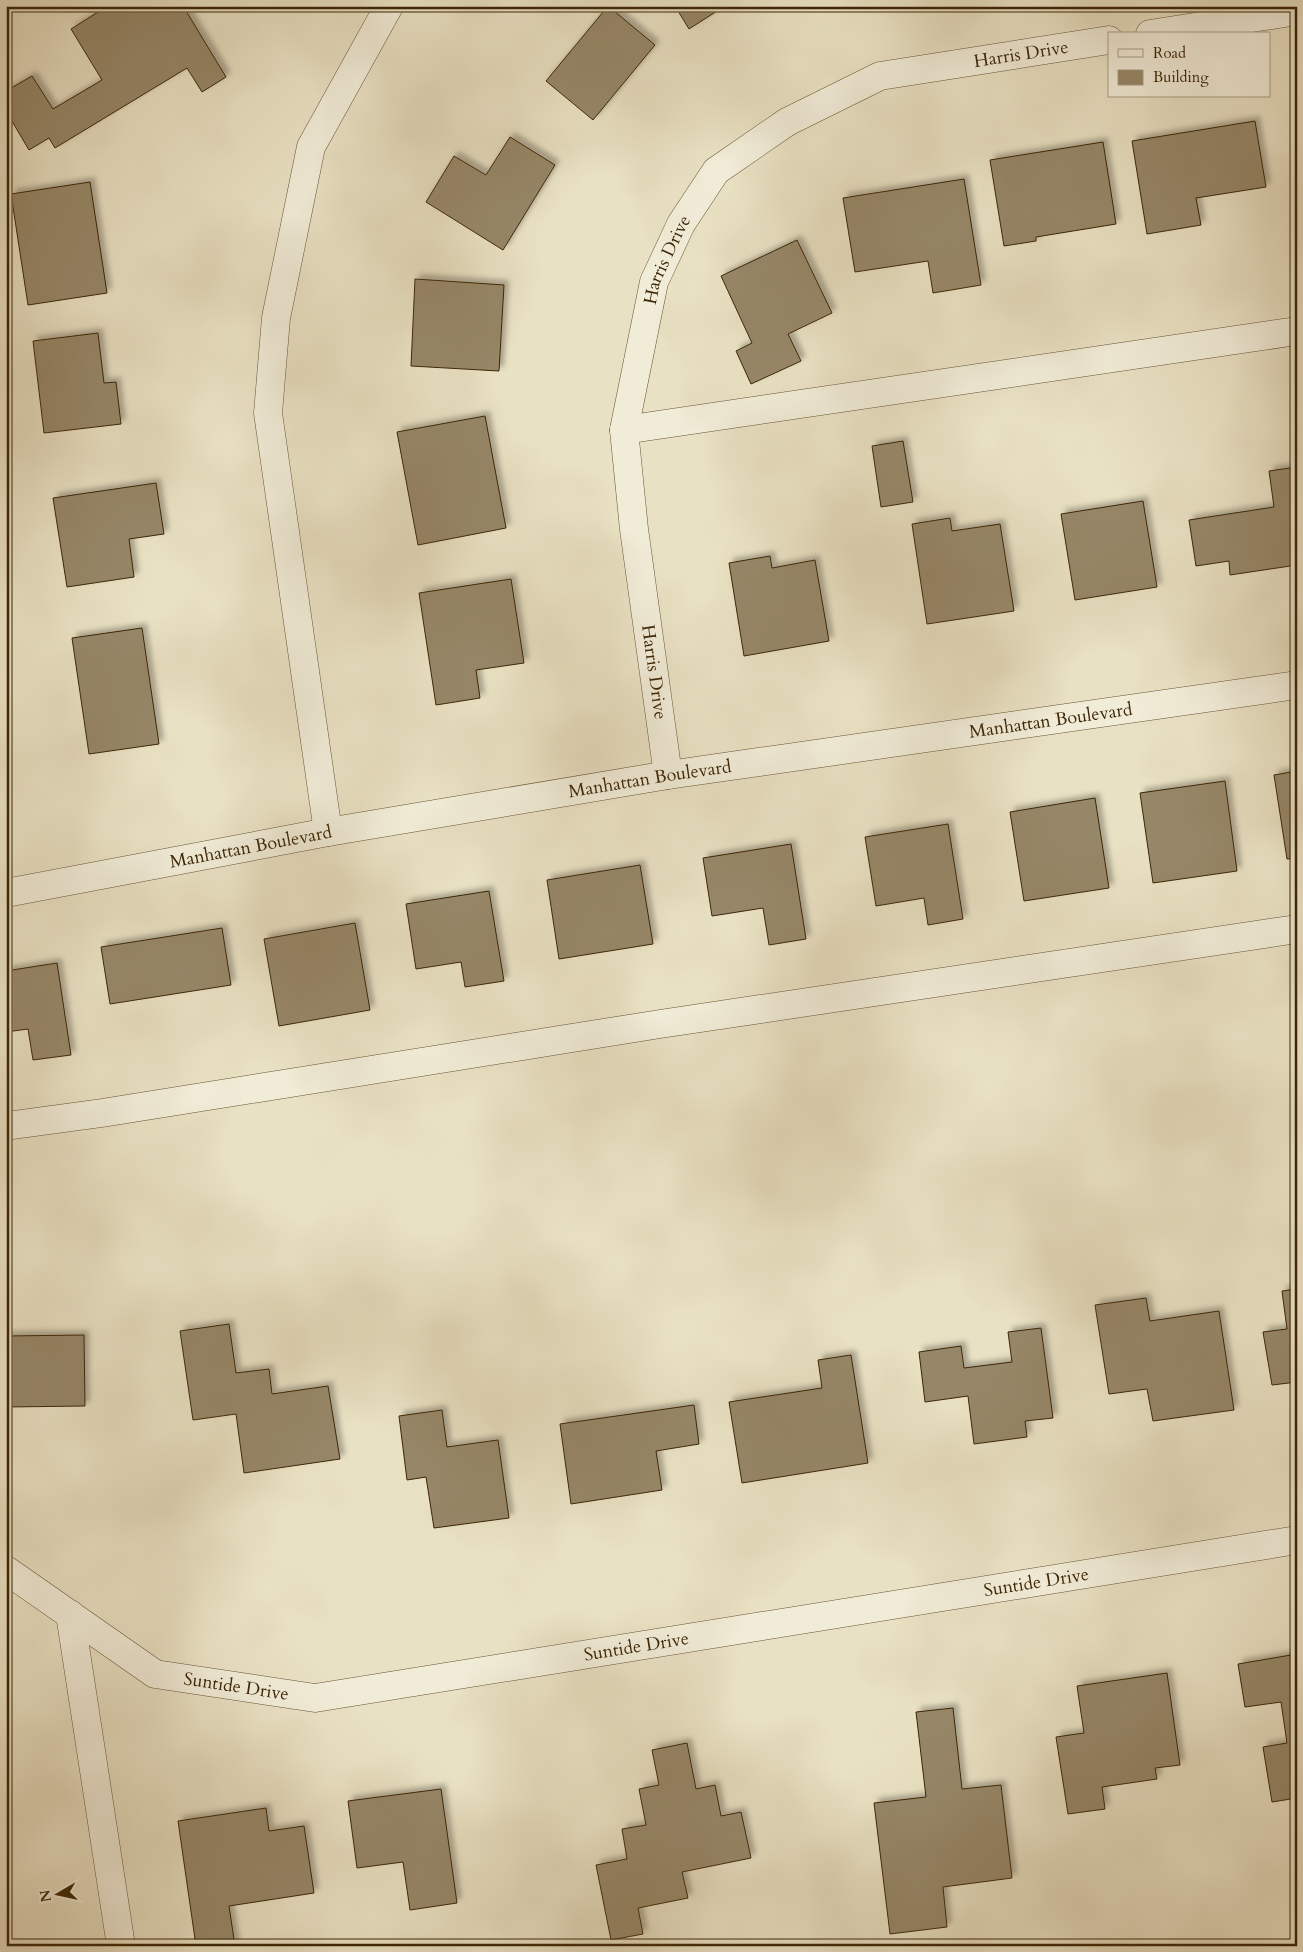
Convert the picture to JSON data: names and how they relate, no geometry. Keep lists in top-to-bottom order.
{
  "streets": {
    "street": ["Harris Drive", "Manhattan Boulevard", "Suntide Drive"]
  },
  "crossings": [
    ["Harris Drive", "Manhattan Boulevard"]
  ],
  "legend": ["Road", "Building"],
  "north": "left"
}
